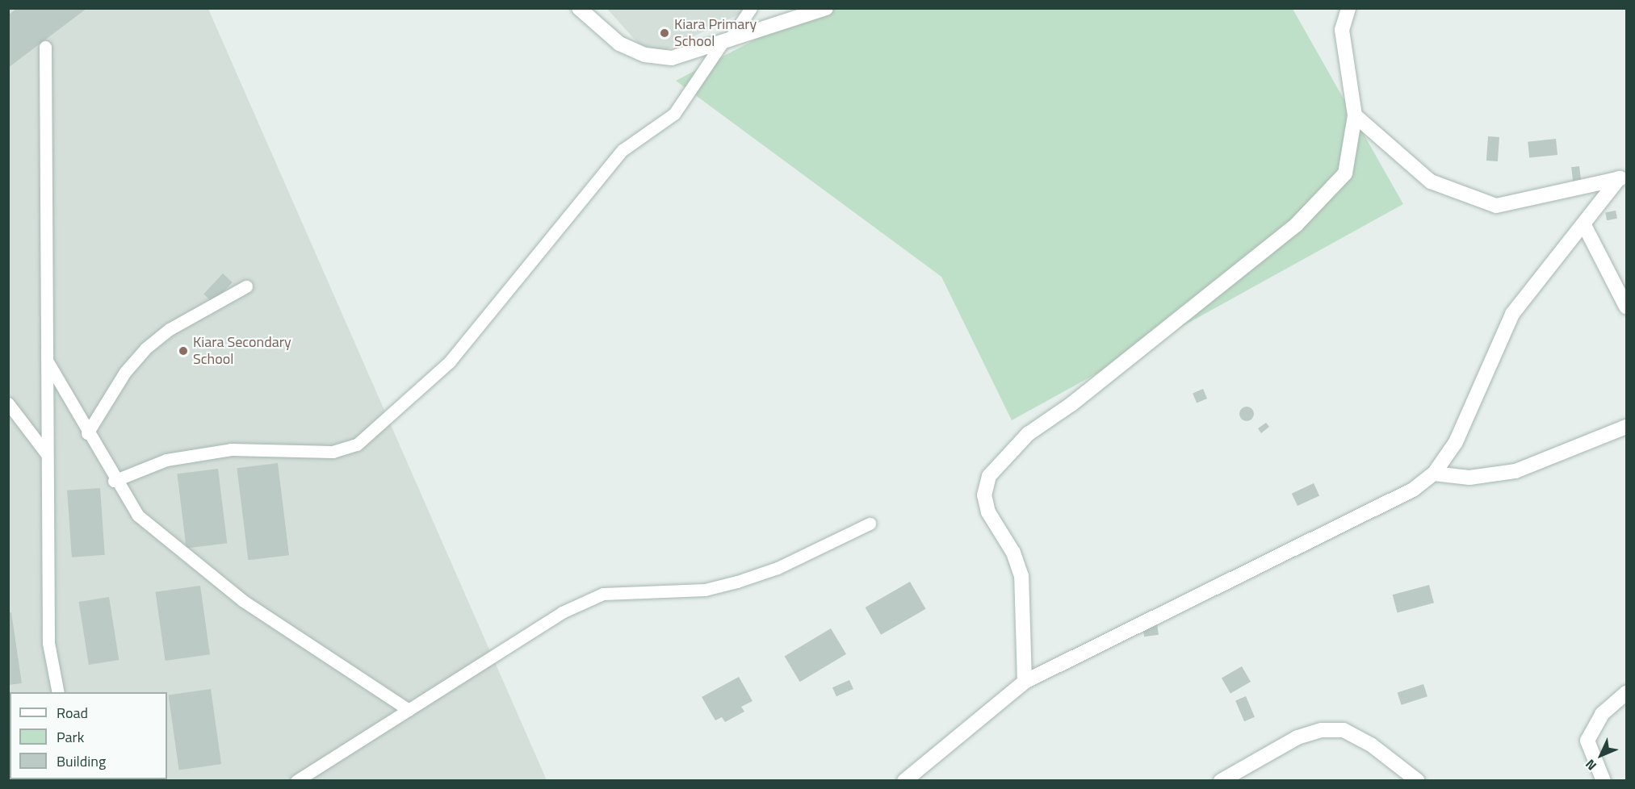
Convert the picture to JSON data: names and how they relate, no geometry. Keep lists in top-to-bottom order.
{
  "places": ["Kiara Primary School", "Kiara Secondary School"],
  "legend": ["Road", "Park", "Building"],
  "north": "bottom left"
}
